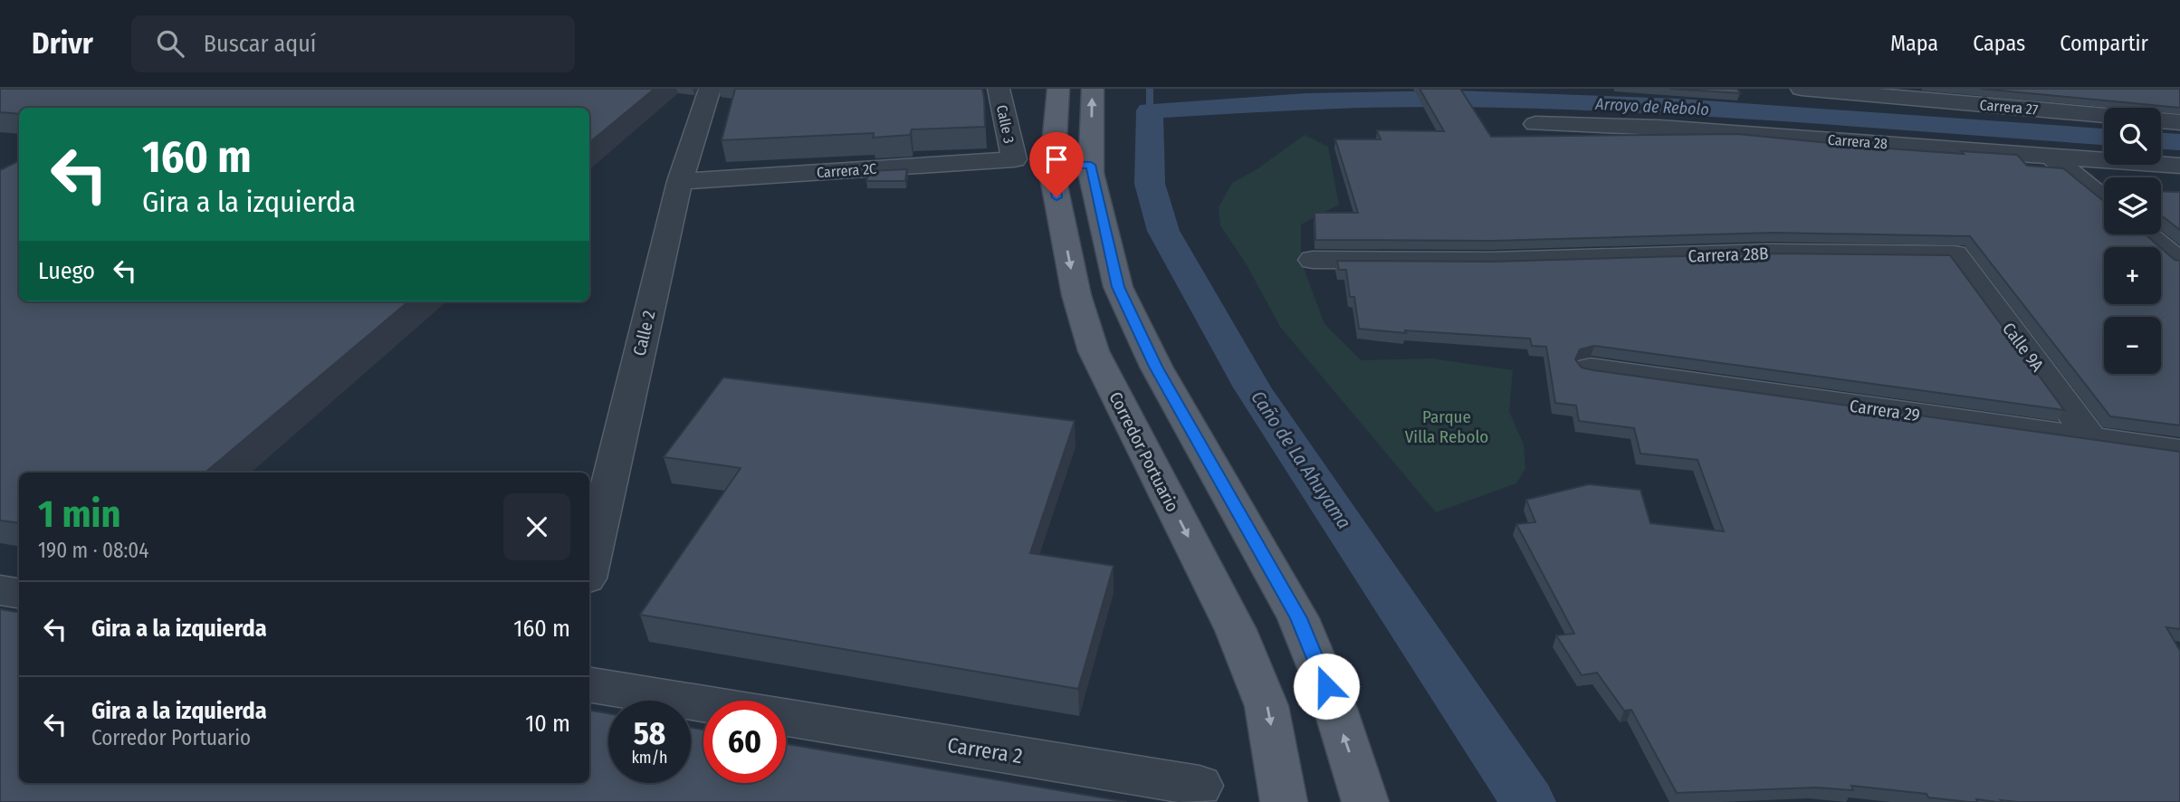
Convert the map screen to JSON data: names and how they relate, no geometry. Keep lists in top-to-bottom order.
{
  "streets": {
    "main road": ["Corredor Portuario"],
    "street": [
      "Carrera 27",
      "Calle 3",
      "Carrera 28",
      "Carrera 2C",
      "Carrera 28B",
      "Calle 2",
      "Calle 9A",
      "Carrera 29",
      "Carrera 2"
    ]
  },
  "crossings": [
    ["Calle 3", "Carrera 2C"],
    ["Carrera 2C", "Calle 2"],
    ["Carrera 28B", "Calle 9A"],
    ["Calle 9A", "Carrera 29"]
  ],
  "water": ["Arroyo de Rebolo", "Caño de La Ahuyama"],
  "parks": ["Parque Villa Rebolo"],
  "page": {
    "header": "Drivr",
    "search": "Buscar aquí",
    "nav": ["Mapa", "Capas", "Compartir"],
    "map_buttons": ["+", "−"],
    "turn": ["160 m", "Gira a la izquierda"],
    "then": "Luego",
    "heading": ["1 min", "190 m · 08:04"],
    "list": [
      {
        "name": "Gira a la izquierda",
        "value": "160 m"
      },
      {
        "name": "Gira a la izquierda",
        "note": "Corredor Portuario",
        "value": "10 m"
      }
    ],
    "speed": "58 km/h",
    "limit": "60"
  }
}
